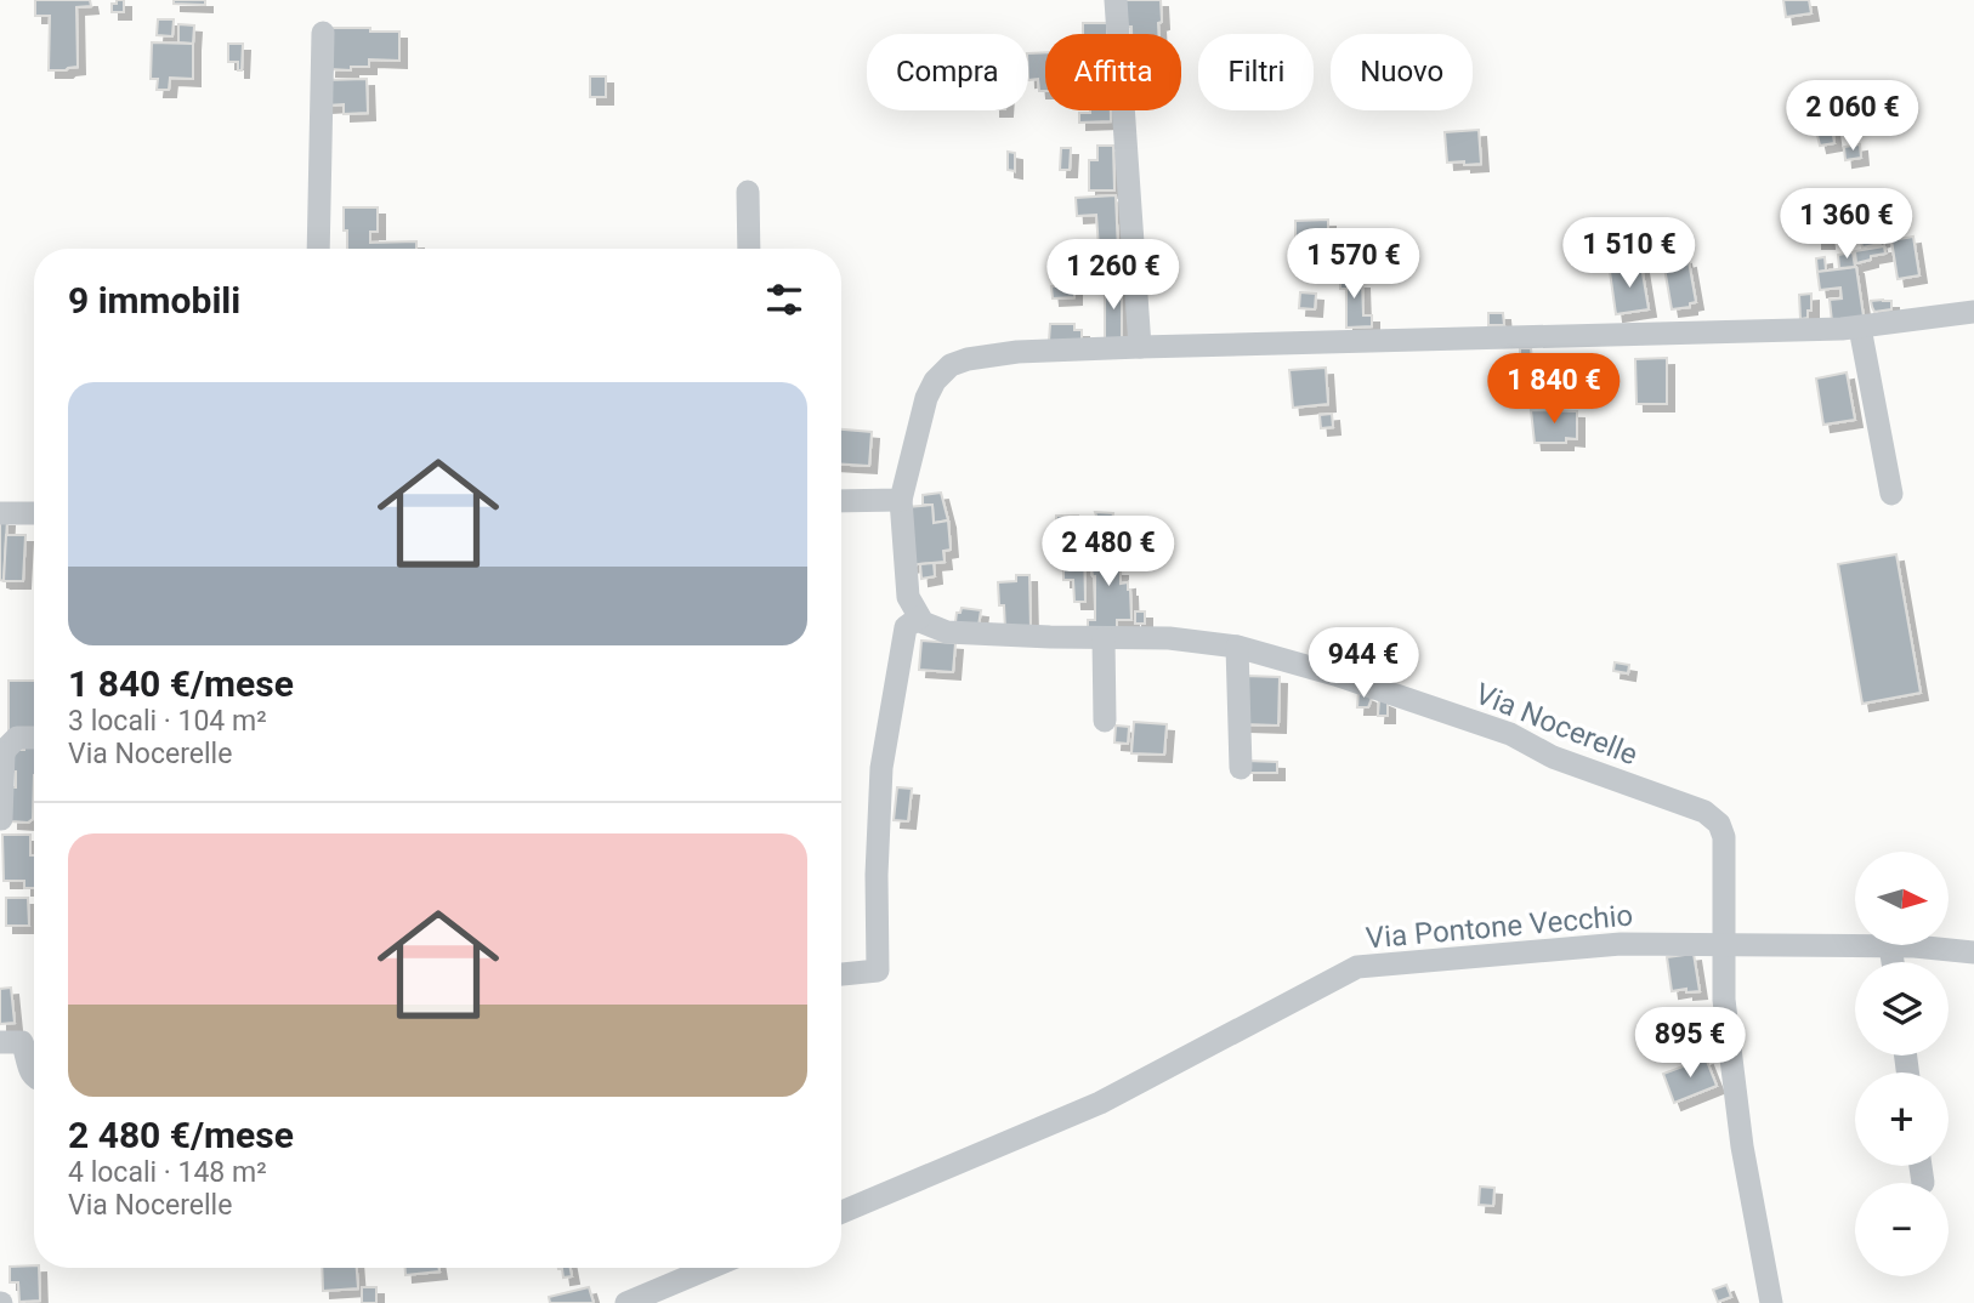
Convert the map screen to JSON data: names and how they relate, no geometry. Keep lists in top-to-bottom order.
{
  "streets": {
    "street": ["Via Nocerelle", "Via Pontone Vecchio"]
  },
  "crossings": [
    ["Via Nocerelle", "Via Pontone Vecchio"]
  ],
  "north": "right",
  "page": {
    "chip": [
      "Compra",
      "Affitta",
      "Filtri",
      "Nuovo"
    ],
    "price": [
      "2 060 €",
      "1 360 €",
      "1 510 €",
      "1 570 €",
      "1 260 €",
      "1 840 €",
      "2 480 €",
      "944 €",
      "895 €"
    ],
    "heading": "9 immobili",
    "list": [
      {
        "name": "1 840 €/mese",
        "note": "3 locali · 104 m² · Via Nocerelle"
      },
      {
        "name": "2 480 €/mese",
        "note": "4 locali · 148 m² · Via Nocerelle"
      }
    ],
    "map_buttons": ["+", "−"]
  }
}
